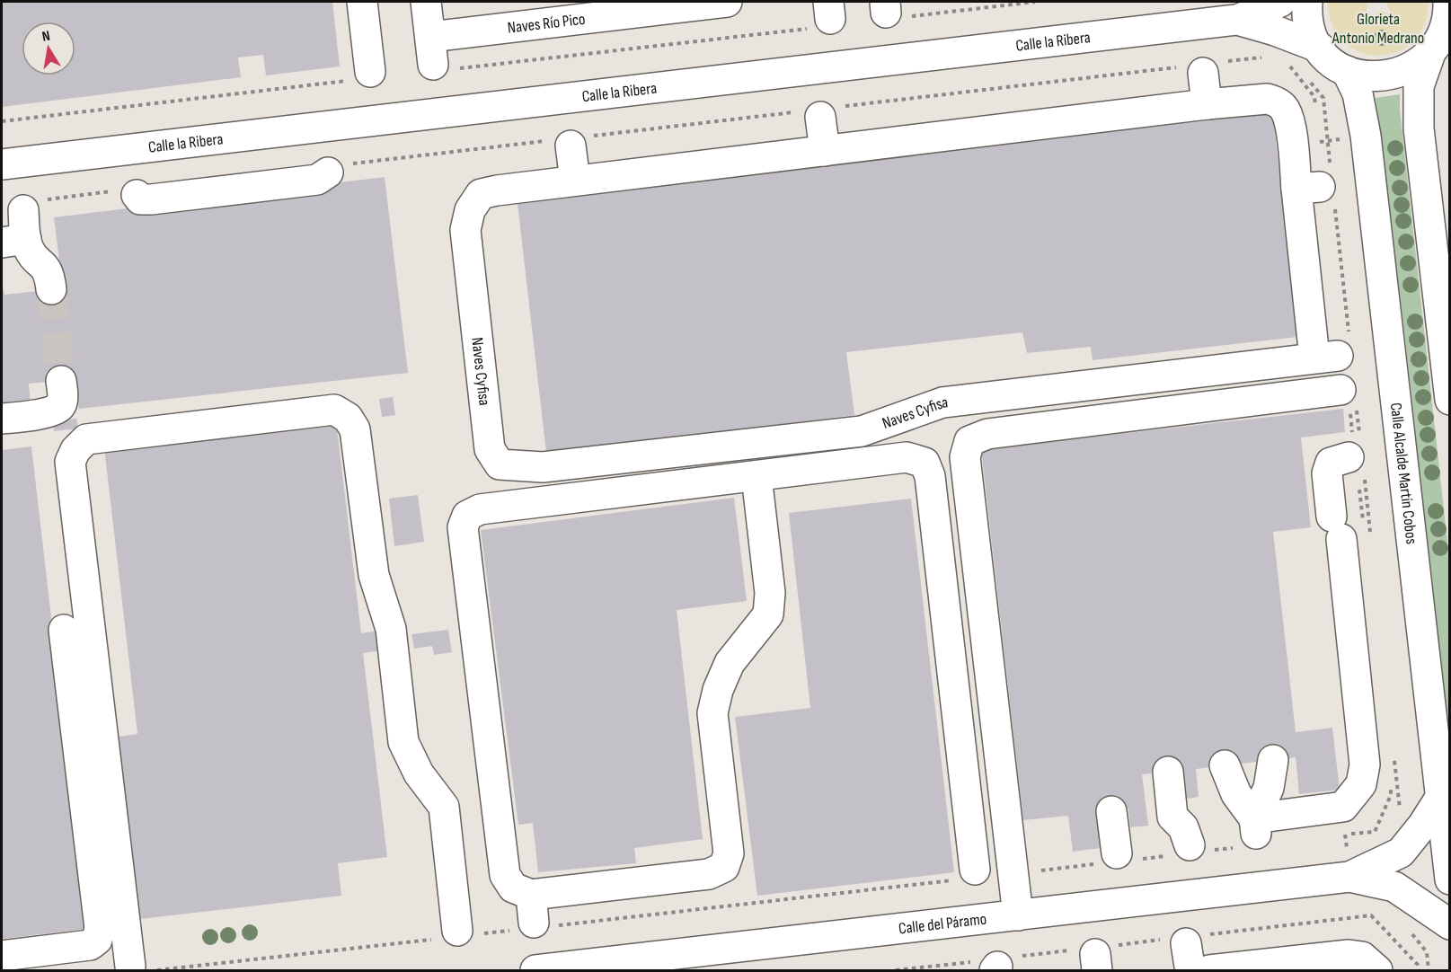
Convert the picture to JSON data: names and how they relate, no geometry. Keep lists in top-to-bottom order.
{
  "streets": {
    "street": [
      "Naves Río Pico",
      "Calle la Ribera",
      "Naves Cyfisa",
      "Calle Alcalde Martín Cobos",
      "Calle del Páramo"
    ]
  },
  "crossings": [
    ["Calle Alcalde Martín Cobos", "Calle del Páramo"]
  ],
  "parks": ["Glorieta Antonio Medrano"],
  "north": "top"
}
